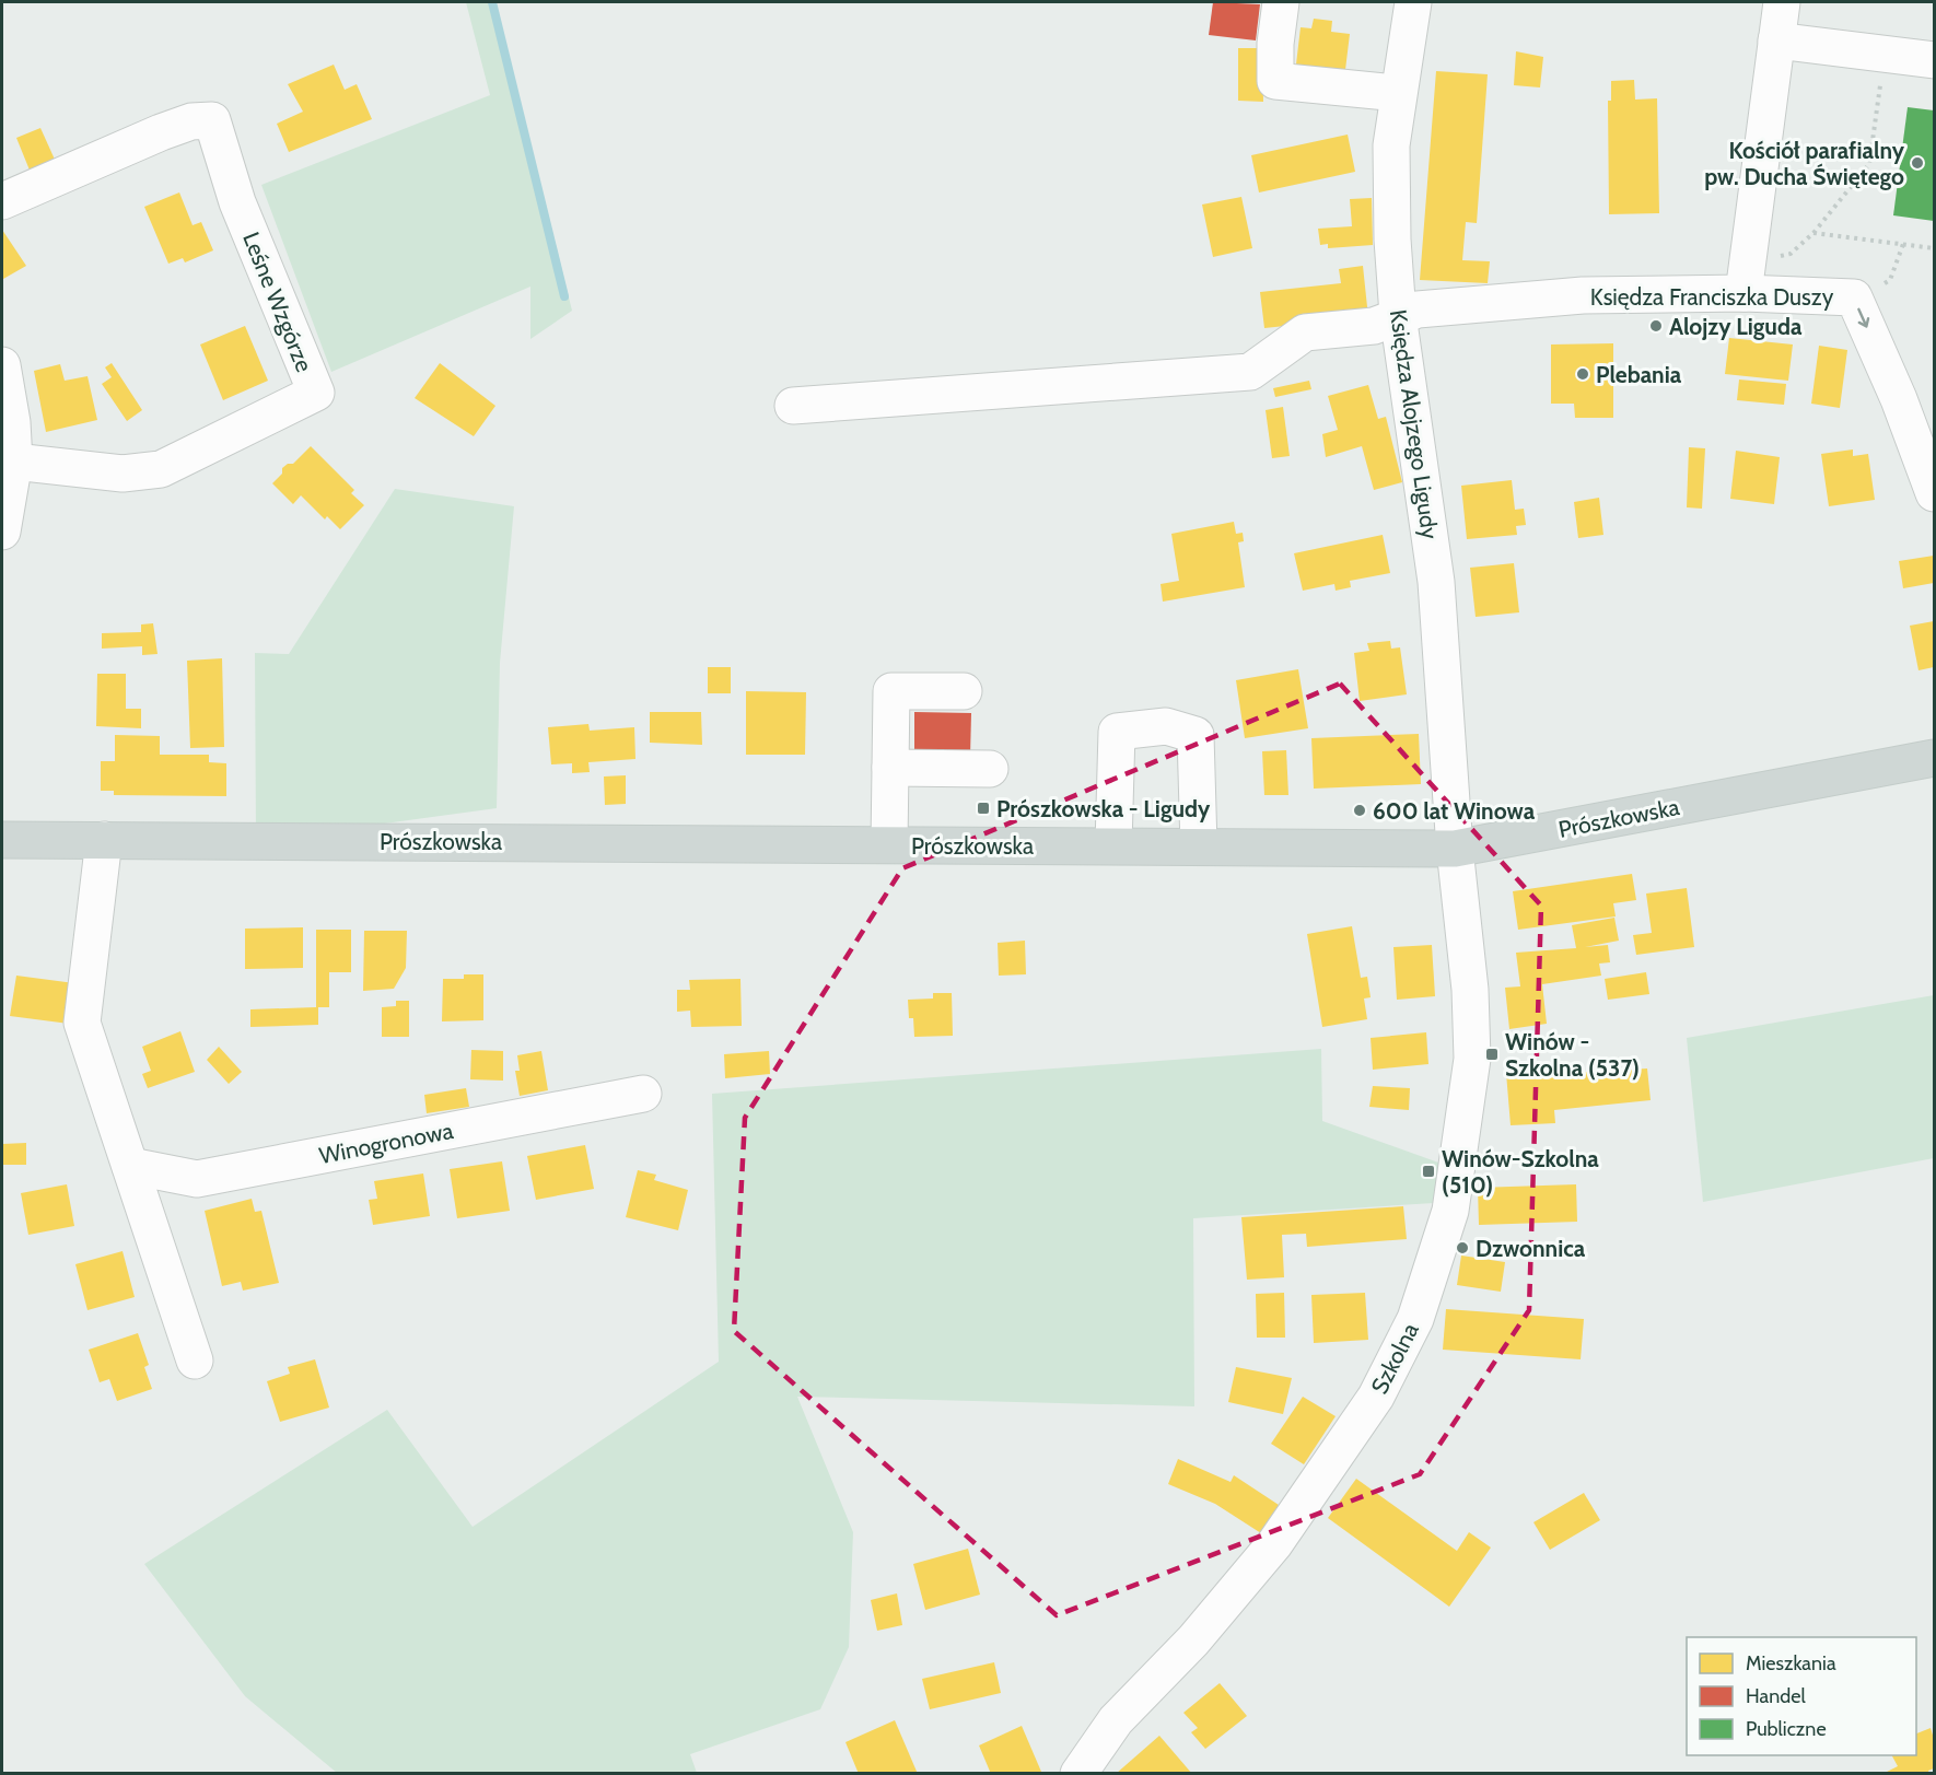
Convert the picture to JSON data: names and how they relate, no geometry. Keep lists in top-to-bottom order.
{
  "streets": {
    "main road": ["Prószkowska"],
    "street": [
      "Księdza Franciszka Duszy",
      "Leśne Wzgórze",
      "Księdza Alojzego Ligudy",
      "Winogronowa",
      "Szkolna"
    ]
  },
  "crossings": [
    ["Księdza Franciszka Duszy", "Księdza Alojzego Ligudy"],
    ["Księdza Alojzego Ligudy", "Prószkowska"],
    ["Księdza Alojzego Ligudy", "Szkolna"],
    ["Prószkowska", "Szkolna"]
  ],
  "places": {
    "other": [
      "Kościół parafialny pw. Ducha Świętego",
      "Alojzy Liguda",
      "Plebania",
      "600 lat Winowa",
      "Dzwonnica"
    ],
    "transit": ["Prószkowska - Ligudy", "Winów - Szkolna (537)", "Winów-Szkolna (510)"]
  },
  "legend": ["Mieszkania", "Handel", "Publiczne"]
}
